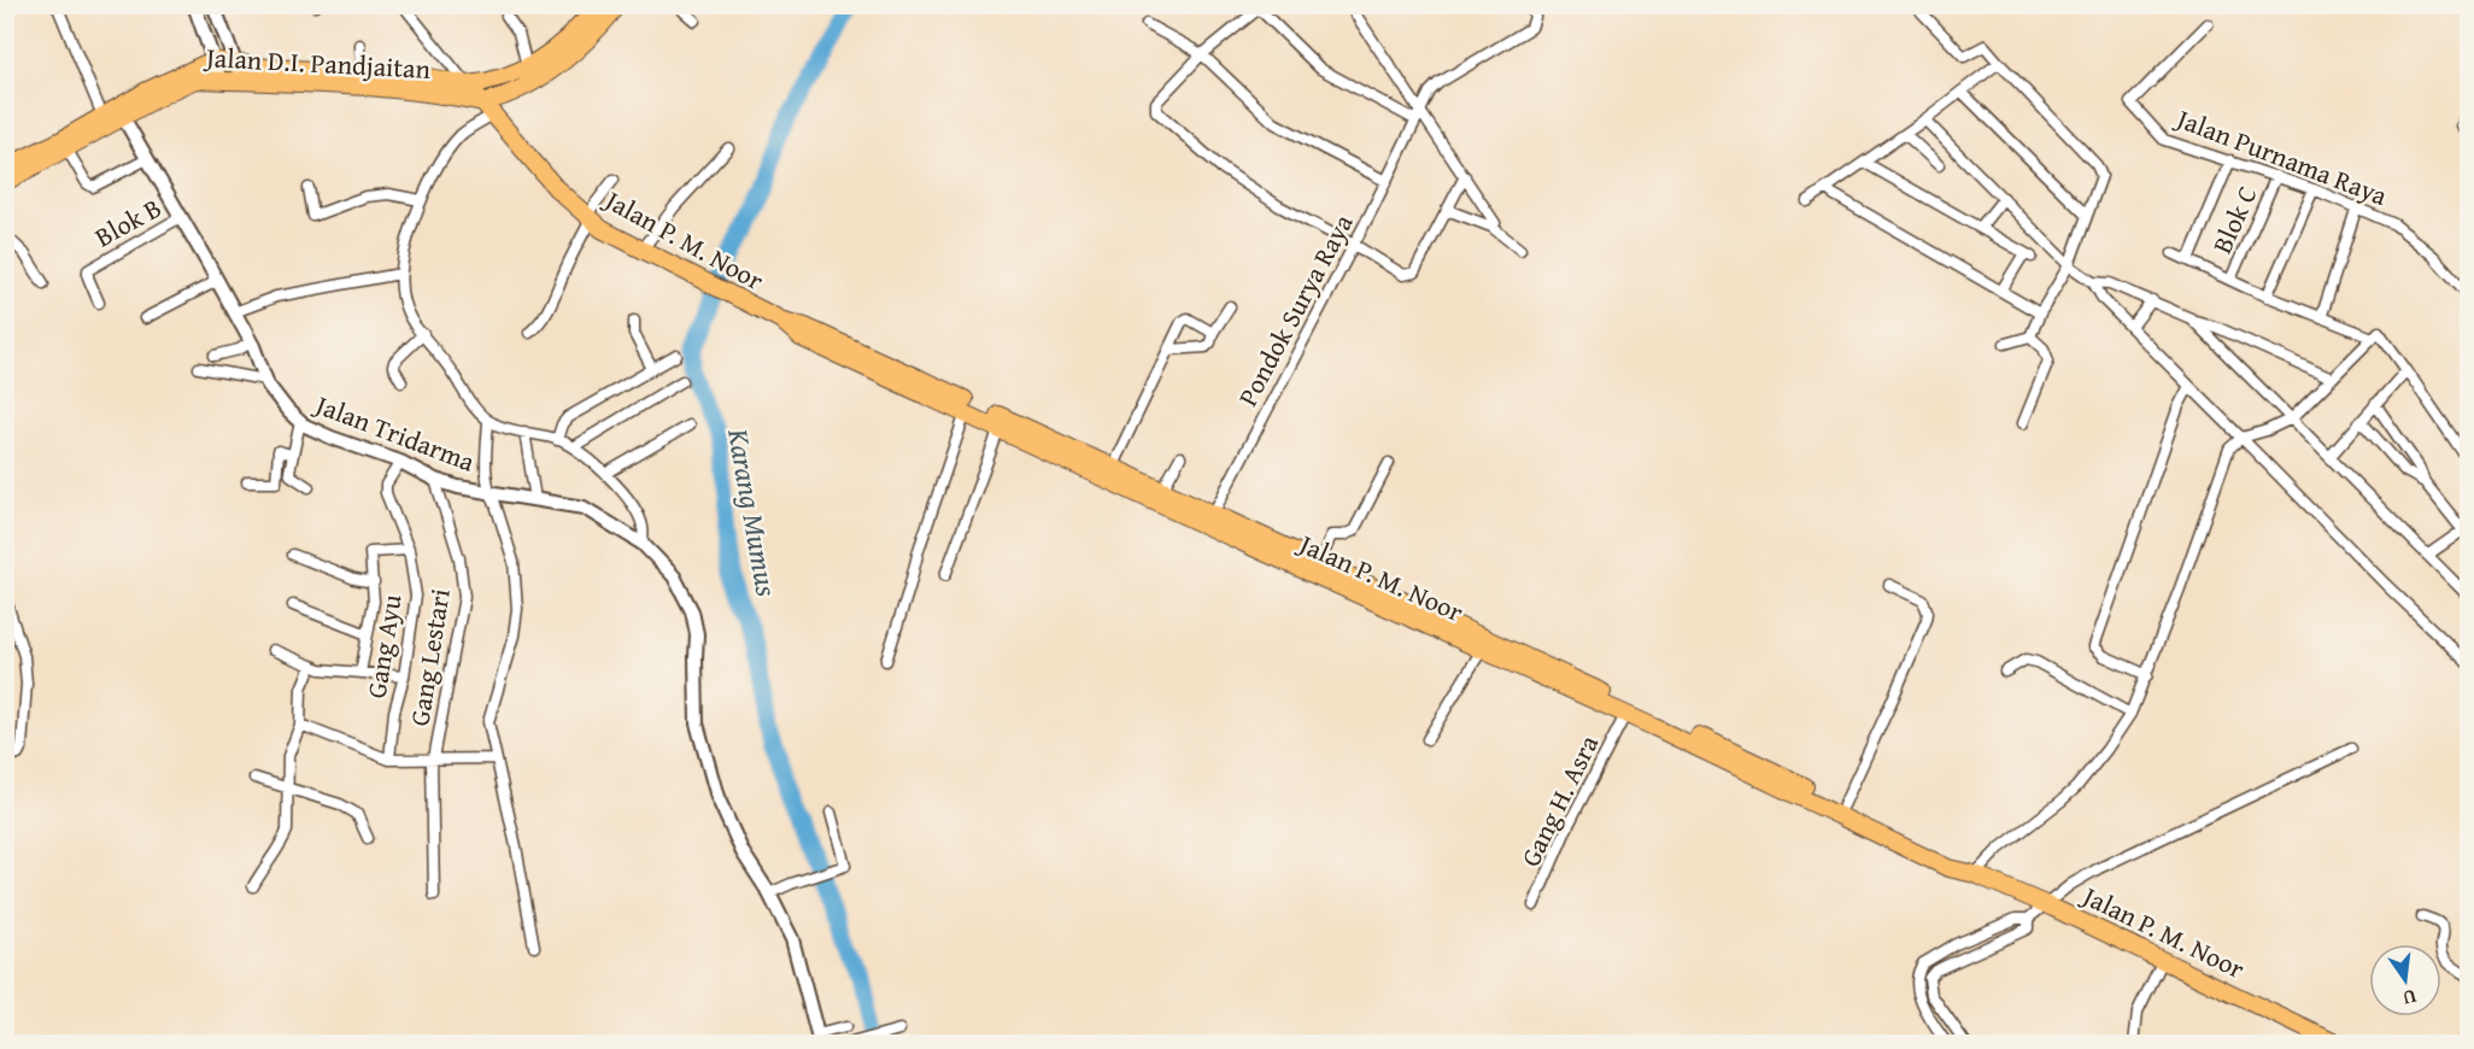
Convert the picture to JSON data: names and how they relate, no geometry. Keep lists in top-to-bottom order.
{
  "streets": {
    "main road": ["Jalan D.I. Pandjaitan", "Jalan P. M. Noor"],
    "street": [
      "Jalan Purnama Raya",
      "Blok C",
      "Blok B",
      "Pondok Surya Raya",
      "Jalan Tridarma",
      "Gang Ayu",
      "Gang Lestari",
      "Gang H. Asra"
    ]
  },
  "crossings": [
    ["Jalan D.I. Pandjaitan", "Jalan P. M. Noor"],
    ["Jalan D.I. Pandjaitan", "Jalan Tridarma"],
    ["Jalan Purnama Raya", "Blok C"],
    ["Blok B", "Jalan Tridarma"],
    ["Jalan P. M. Noor", "Pondok Surya Raya"],
    ["Jalan P. M. Noor", "Gang H. Asra"],
    ["Jalan Tridarma", "Gang Ayu"],
    ["Jalan Tridarma", "Gang Lestari"]
  ],
  "water": ["Karang Mumus"],
  "north": "bottom"
}
